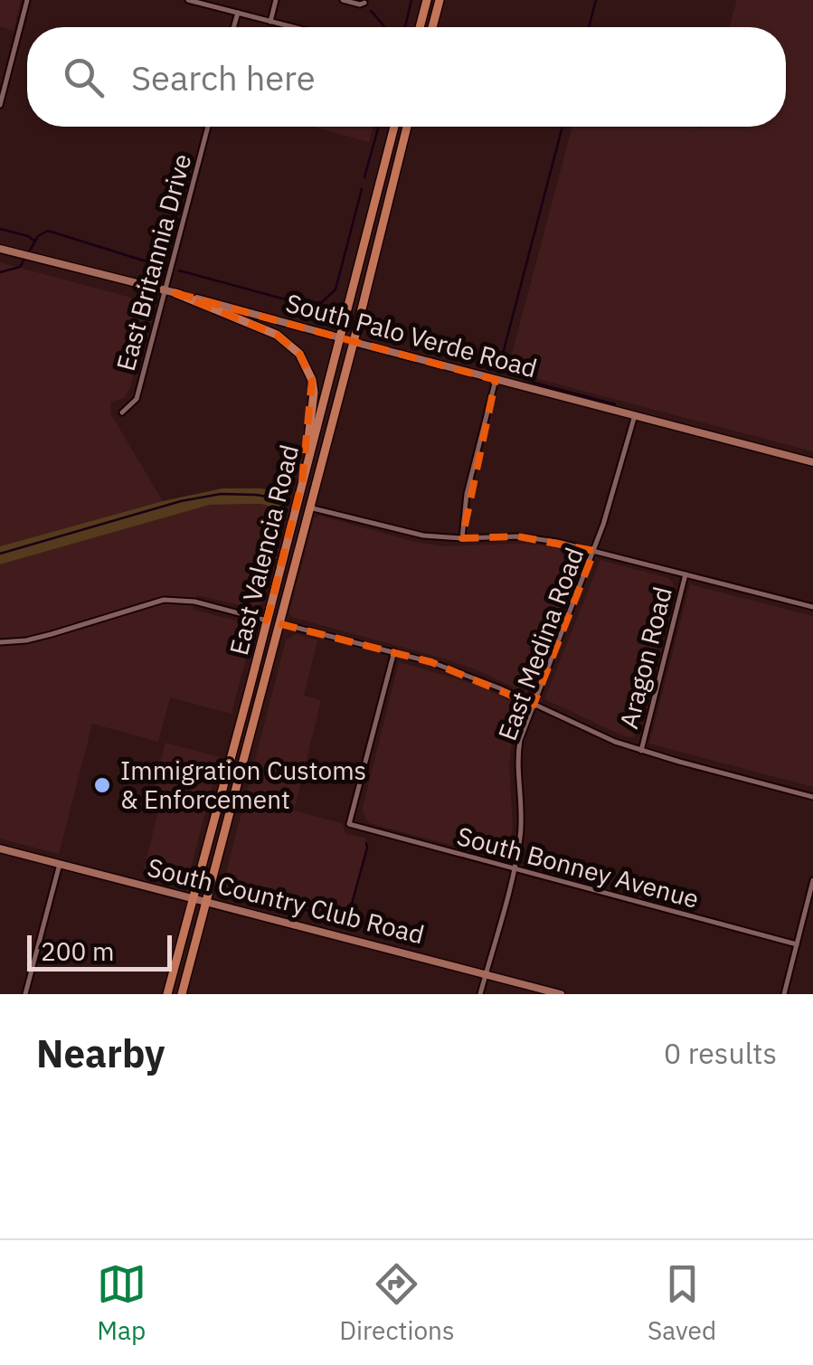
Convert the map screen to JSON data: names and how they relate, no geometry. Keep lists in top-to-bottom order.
{
  "streets": {
    "main road": ["South Palo Verde Road", "East Valencia Road"],
    "street": [
      "East Britannia Drive",
      "East Medina Road",
      "Aragon Road",
      "South Bonney Avenue",
      "South Country Club Road"
    ]
  },
  "crossings": [
    ["East Britannia Drive", "South Palo Verde Road"],
    ["South Palo Verde Road", "East Valencia Road"],
    ["South Palo Verde Road", "East Medina Road"],
    ["East Valencia Road", "South Country Club Road"],
    ["East Medina Road", "South Bonney Avenue"],
    ["East Medina Road", "South Country Club Road"]
  ],
  "places": ["Immigration Customs & Enforcement"],
  "scale_bar": "200 m",
  "page": {
    "search": "Search here",
    "scale": "200 m",
    "heading": ["Nearby", "0 results"],
    "nav": ["Map", "Directions", "Saved"]
  }
}
